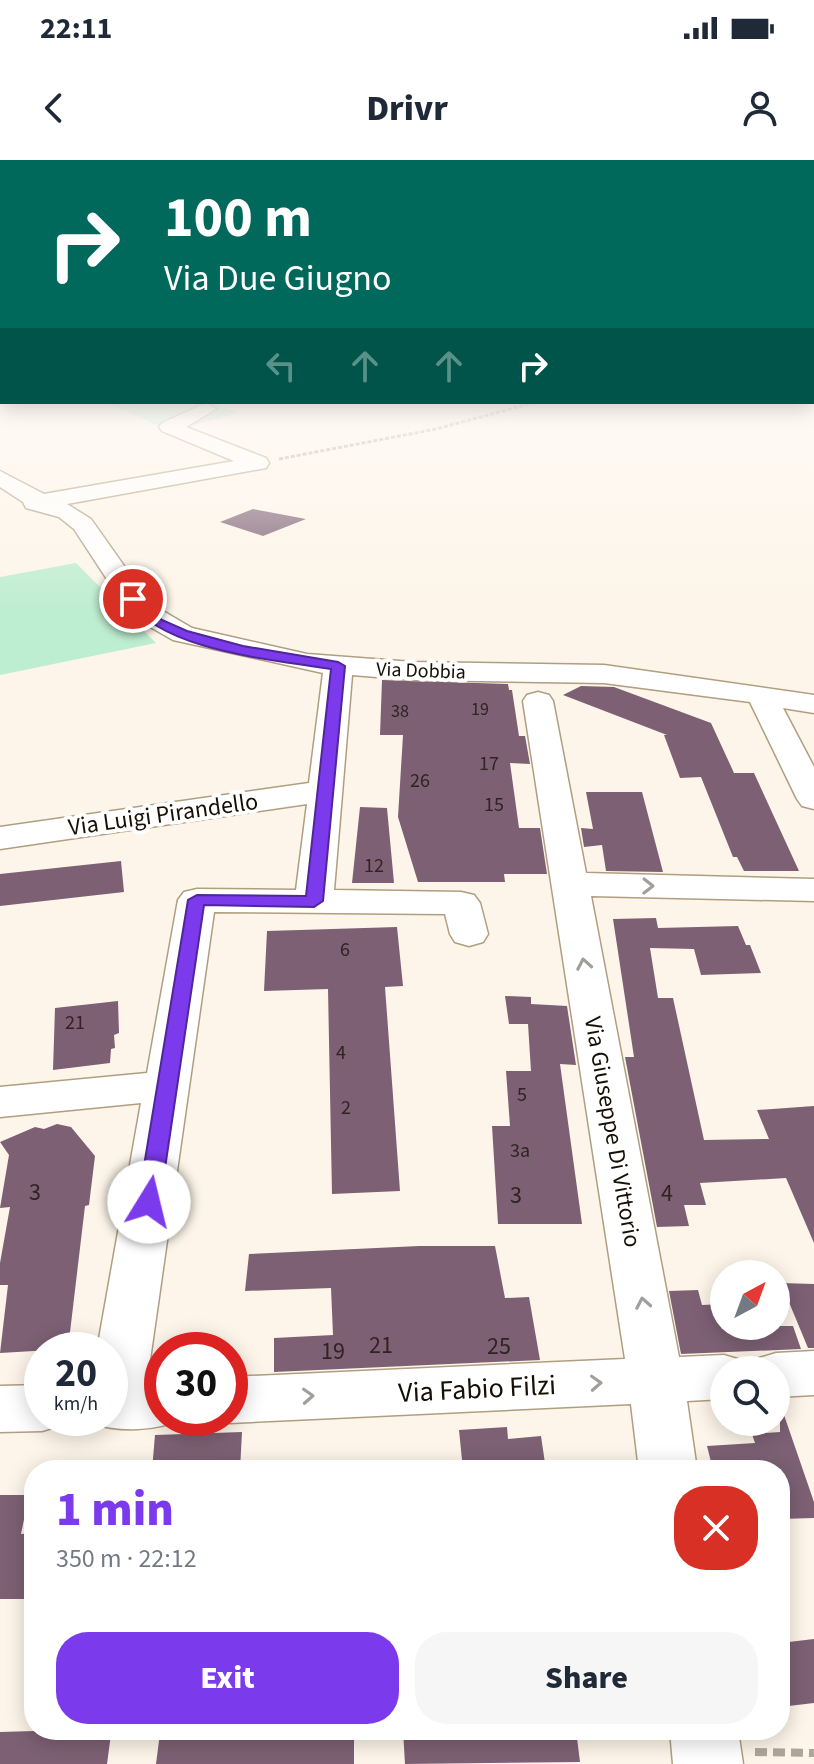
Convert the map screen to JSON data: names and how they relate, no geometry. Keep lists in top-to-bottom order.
{
  "streets": {
    "street": [
      "Via Dobbia",
      "Via Luigi Pirandello",
      "Via Giuseppe Di Vittorio",
      "Via Fabio Filzi"
    ]
  },
  "crossings": [
    ["Via Giuseppe Di Vittorio", "Via Fabio Filzi"]
  ],
  "one_way": ["Via Giuseppe Di Vittorio", "Via Fabio Filzi"],
  "house_numbers": [
    "19",
    "38",
    "17",
    "26",
    "15",
    "12",
    "6",
    "21",
    "4",
    "5",
    "2",
    "3a",
    "3",
    "4",
    "3",
    "21",
    "25",
    "19"
  ],
  "north": "top right",
  "page": {
    "status": "22:11",
    "header": "Drivr",
    "turn": ["100 m", "Via Due Giugno"],
    "speed": "20 km/h",
    "limit": "30",
    "heading": ["1 min", "350 m · 22:12"],
    "buttons": ["Exit", "Share"]
  }
}
